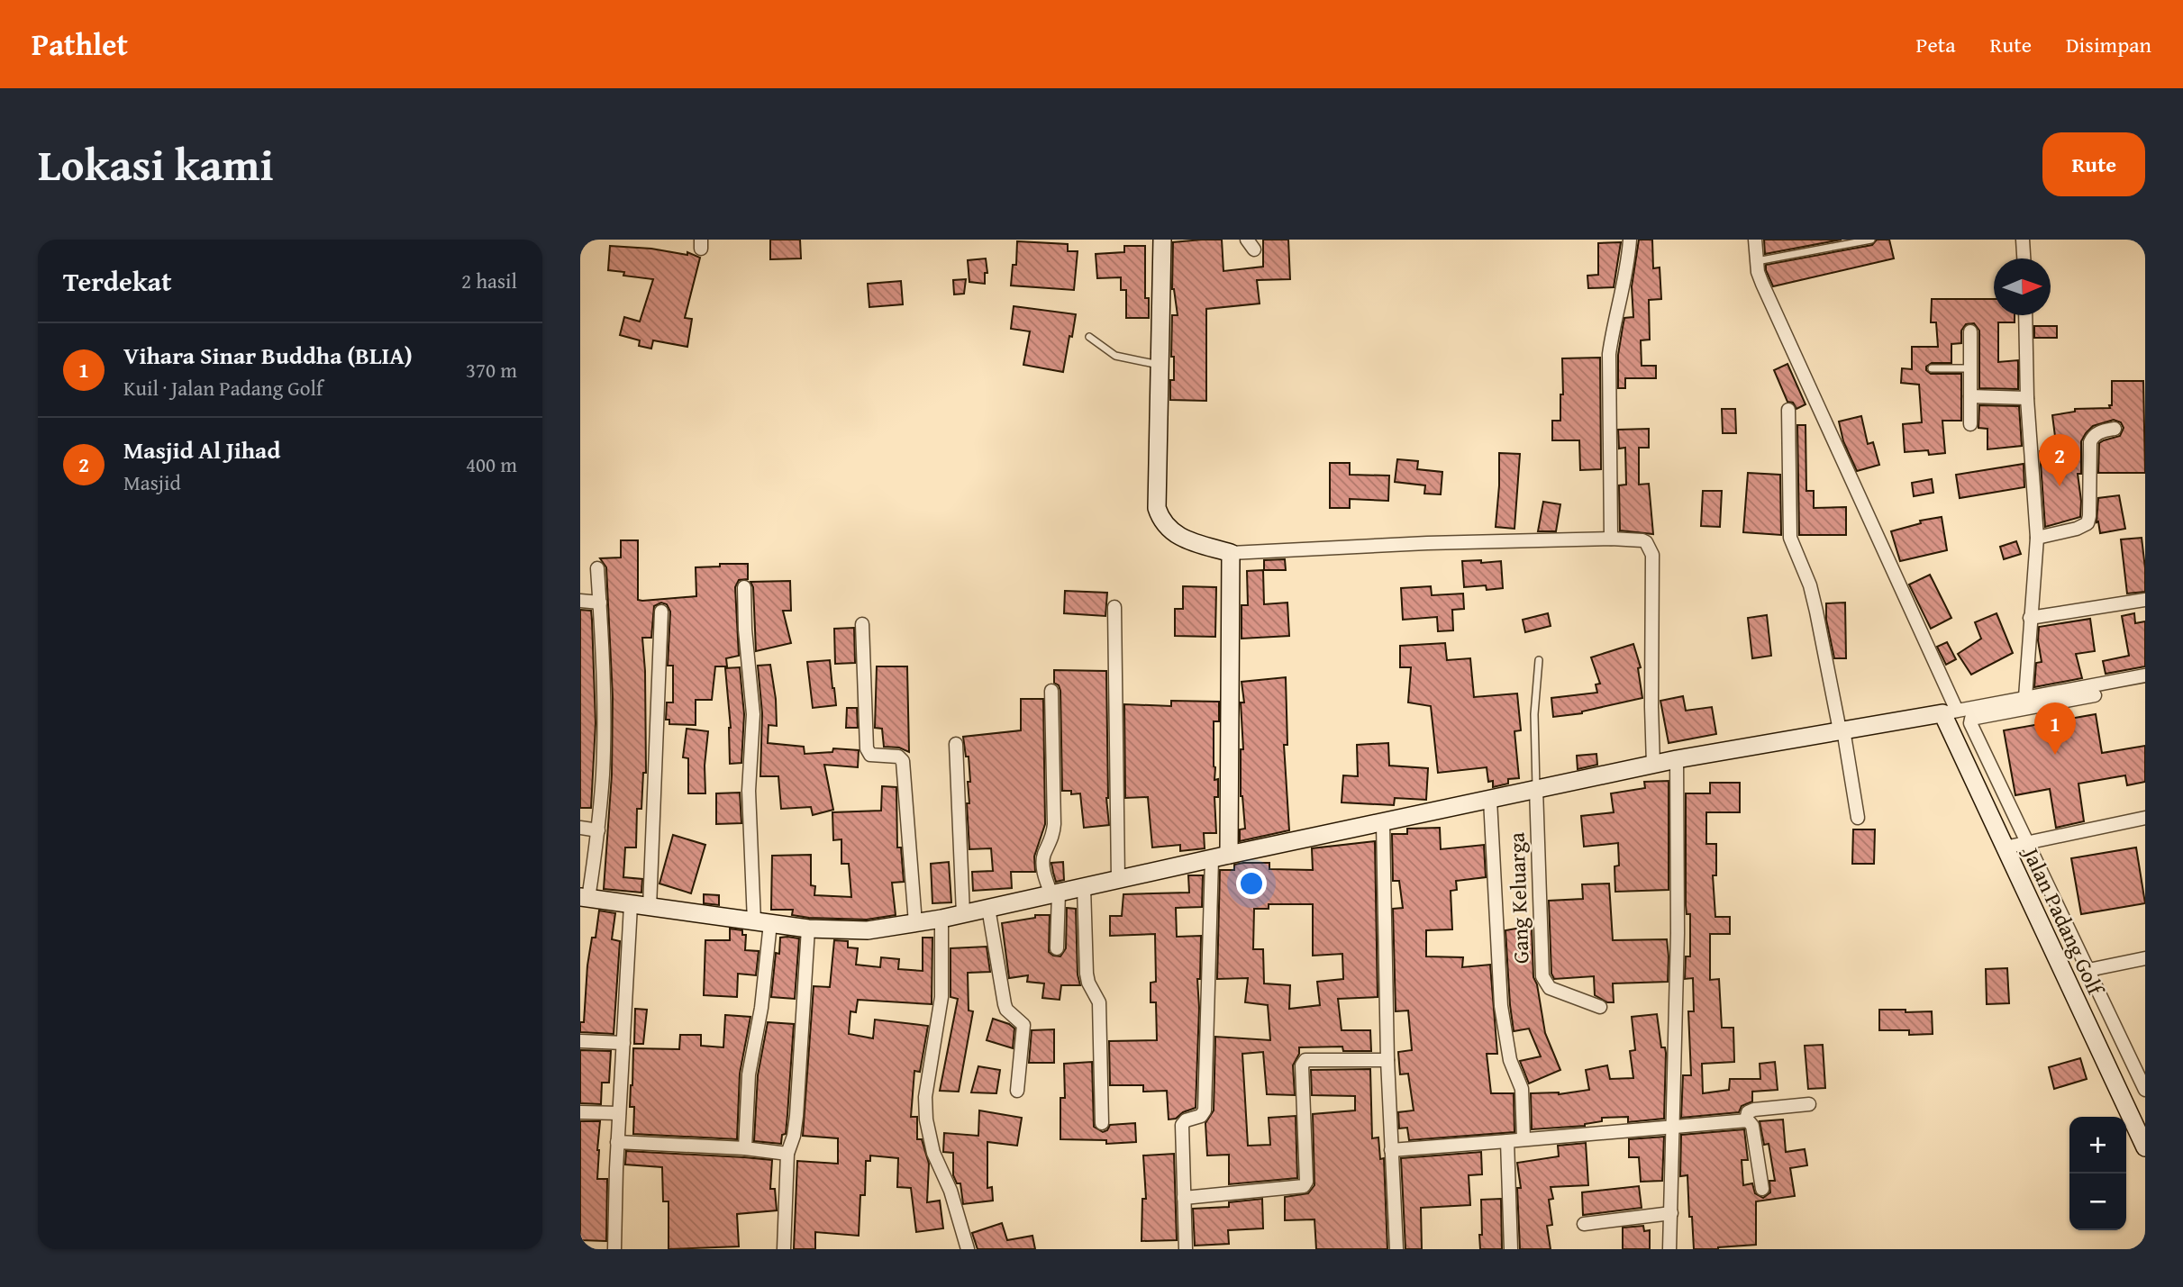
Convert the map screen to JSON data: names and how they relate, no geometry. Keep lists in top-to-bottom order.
{
  "streets": {
    "street": ["Gang Keluarga", "Jalan Padang Golf"]
  },
  "north": "right",
  "page": {
    "header": "Pathlet",
    "nav": ["Peta", "Rute", "Disimpan"],
    "title": "Lokasi kami",
    "buttons": "Rute",
    "heading": ["Terdekat", "2 hasil"],
    "list": [
      {
        "mark": "1",
        "name": "Vihara Sinar Buddha (BLIA)",
        "note": "Kuil · Jalan Padang Golf",
        "value": "370 m"
      },
      {
        "mark": "2",
        "name": "Masjid Al Jihad",
        "note": "Masjid",
        "value": "400 m"
      }
    ],
    "pins": ["2", "1"],
    "map_buttons": ["+", "−"]
  }
}
